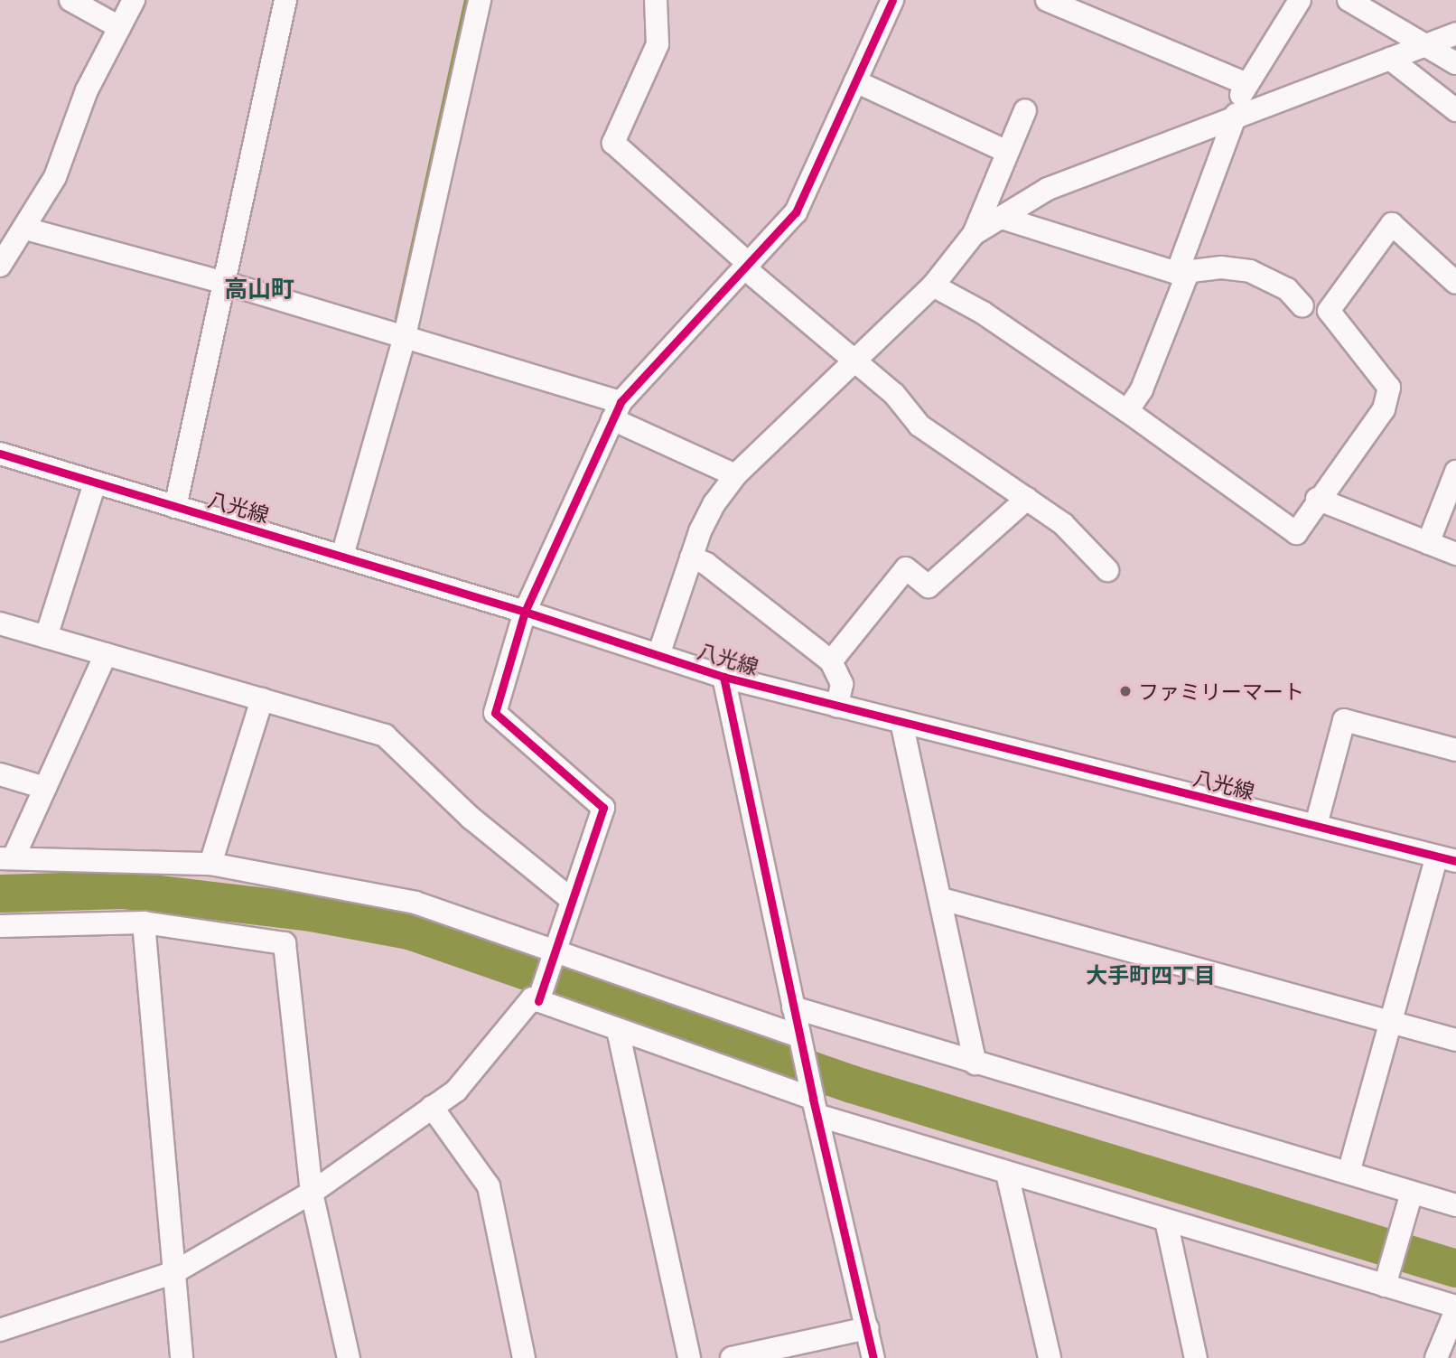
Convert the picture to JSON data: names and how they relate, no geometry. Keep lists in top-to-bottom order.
{
  "streets": {
    "street": ["八光線"]
  },
  "districts": ["高山町", "大手町四丁目"],
  "places": ["ファミリーマート"]
}
